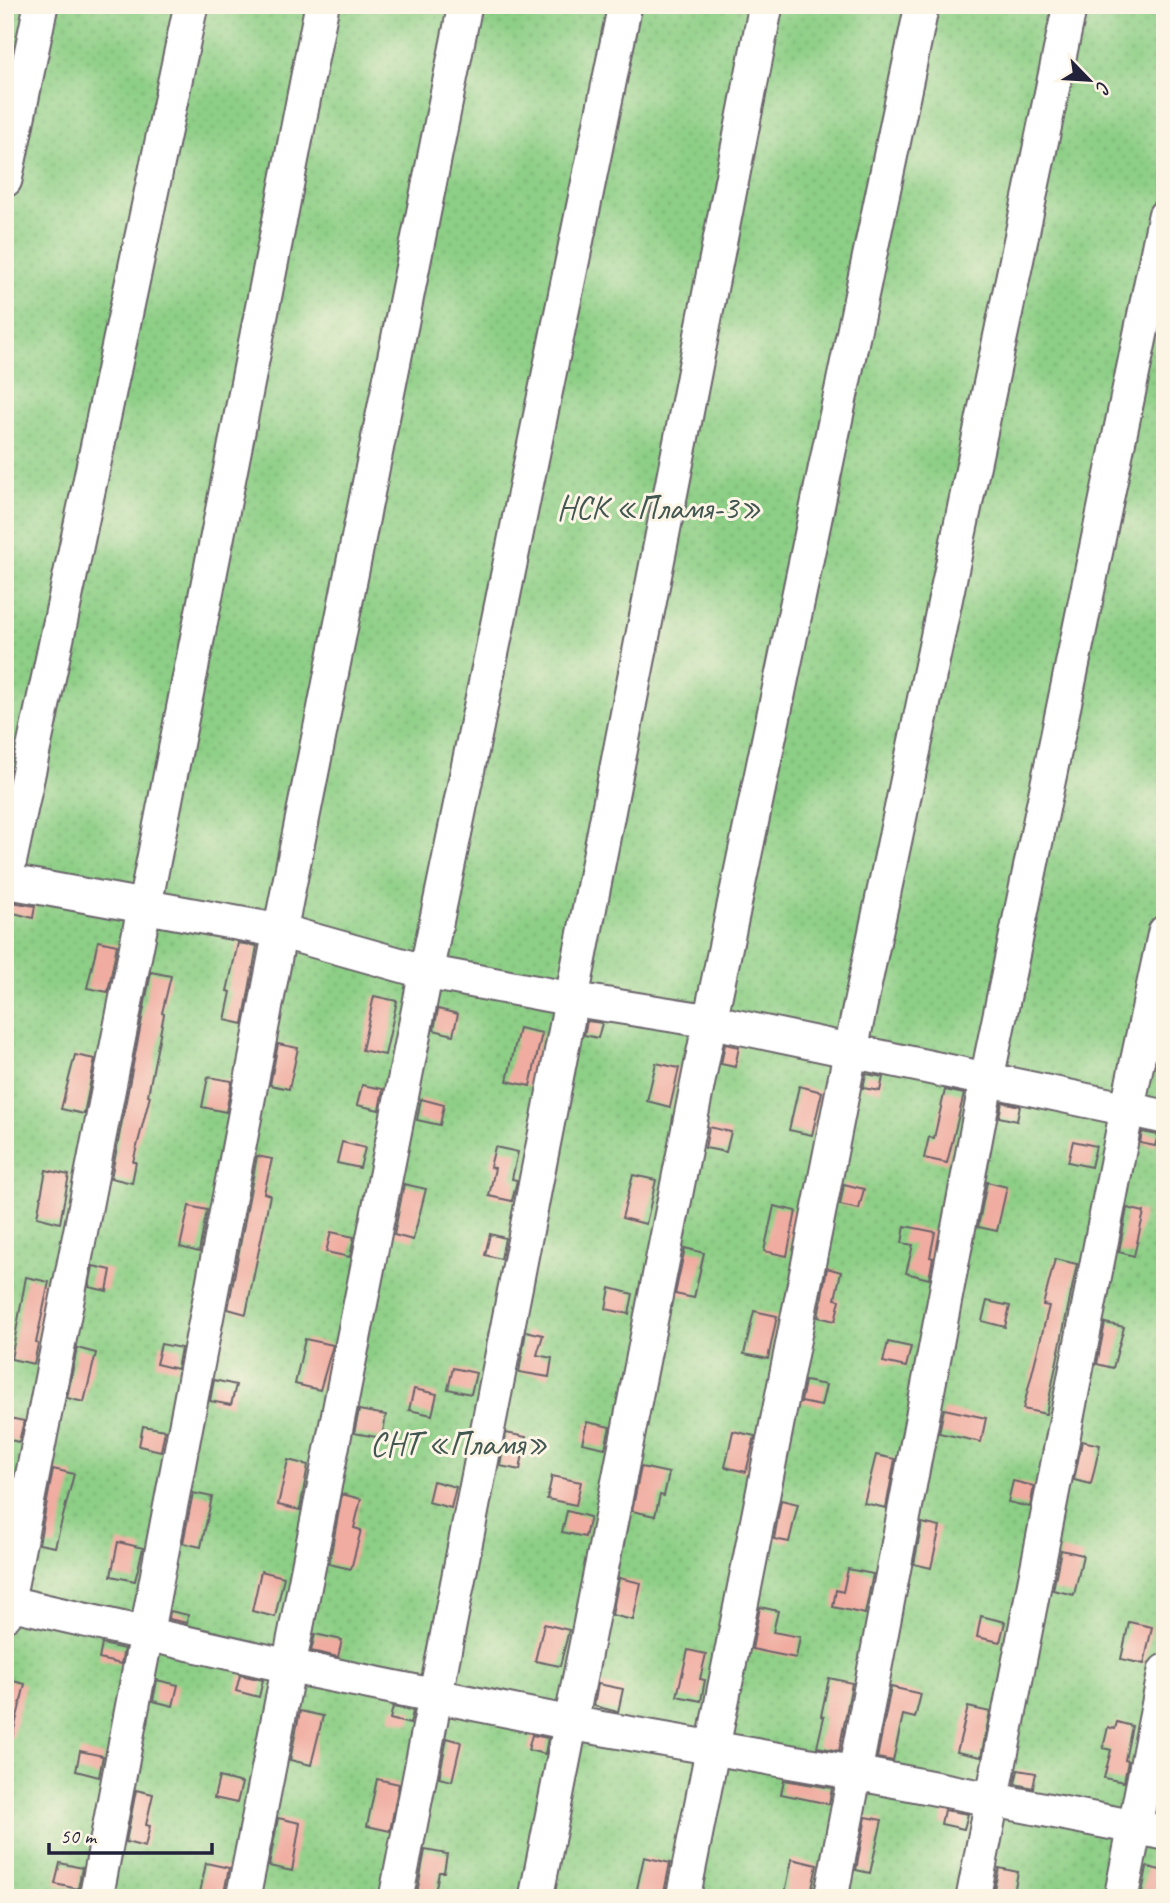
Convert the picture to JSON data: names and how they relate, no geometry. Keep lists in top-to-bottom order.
{
  "parks": ["НСК «Пламя-3»", "СНТ «Пламя»"],
  "scale_bar": "50 m",
  "north": "bottom right"
}
